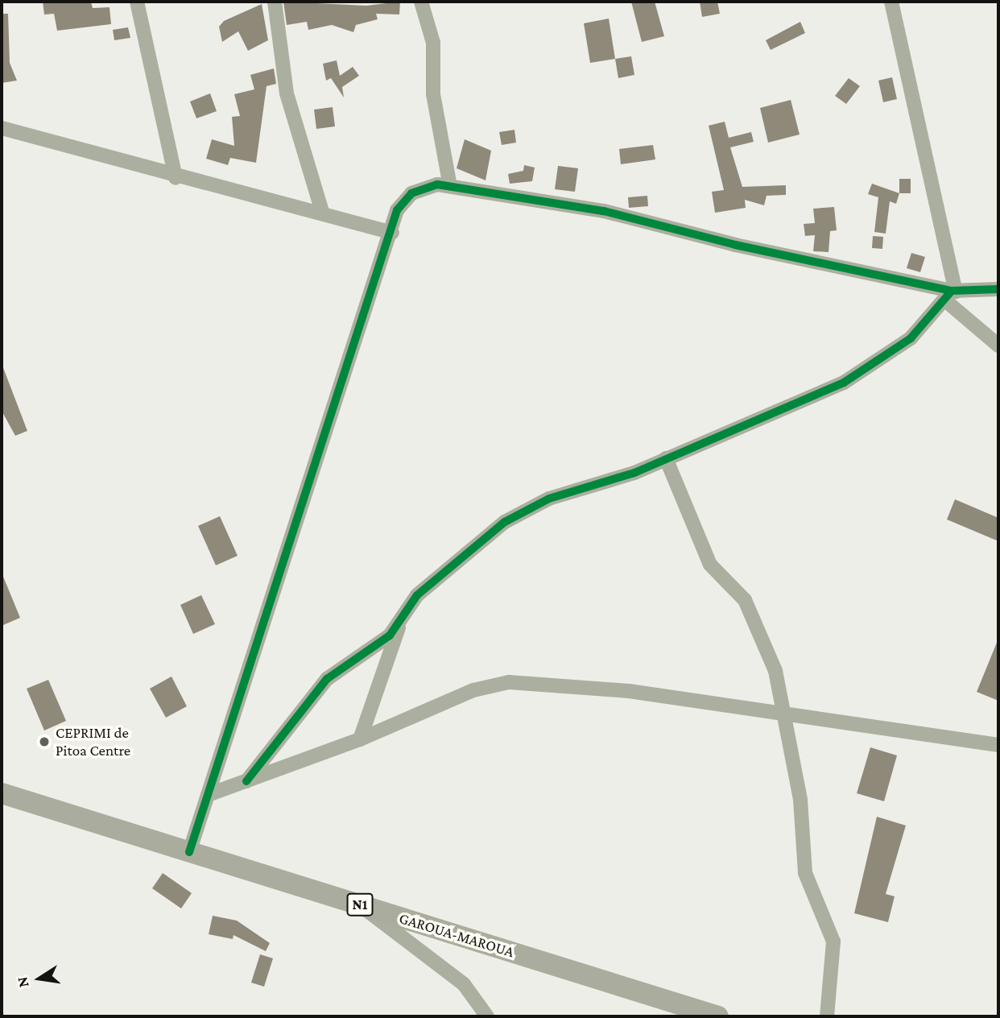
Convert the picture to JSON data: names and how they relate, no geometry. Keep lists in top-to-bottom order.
{
  "streets": {
    "highway": ["N1", "GAROUA-MAROUA"]
  },
  "places": ["CEPRIMI de Pitoa Centre"],
  "north": "left"
}
